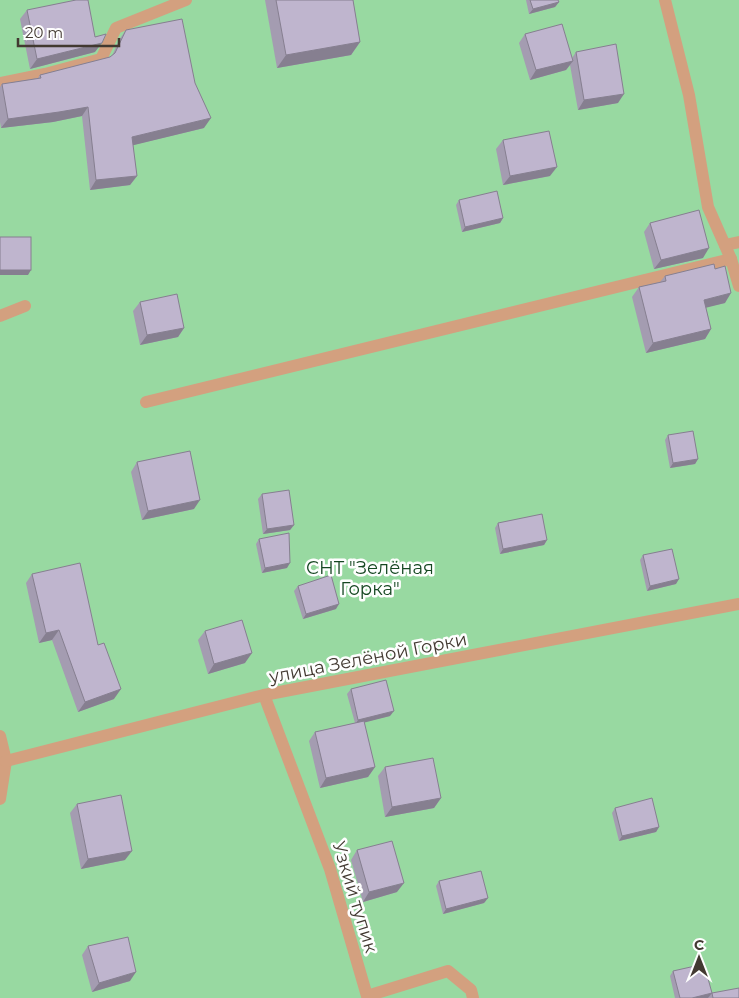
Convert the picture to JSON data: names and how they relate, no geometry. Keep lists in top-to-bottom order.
{
  "streets": {
    "street": ["улица Зелёной Горки", "Узкий тупик"]
  },
  "crossings": [
    ["улица Зелёной Горки", "Узкий тупик"]
  ],
  "parks": ["СНТ \"Зелёная Горка\""],
  "scale_bar": "20 m",
  "north": "top"
}
